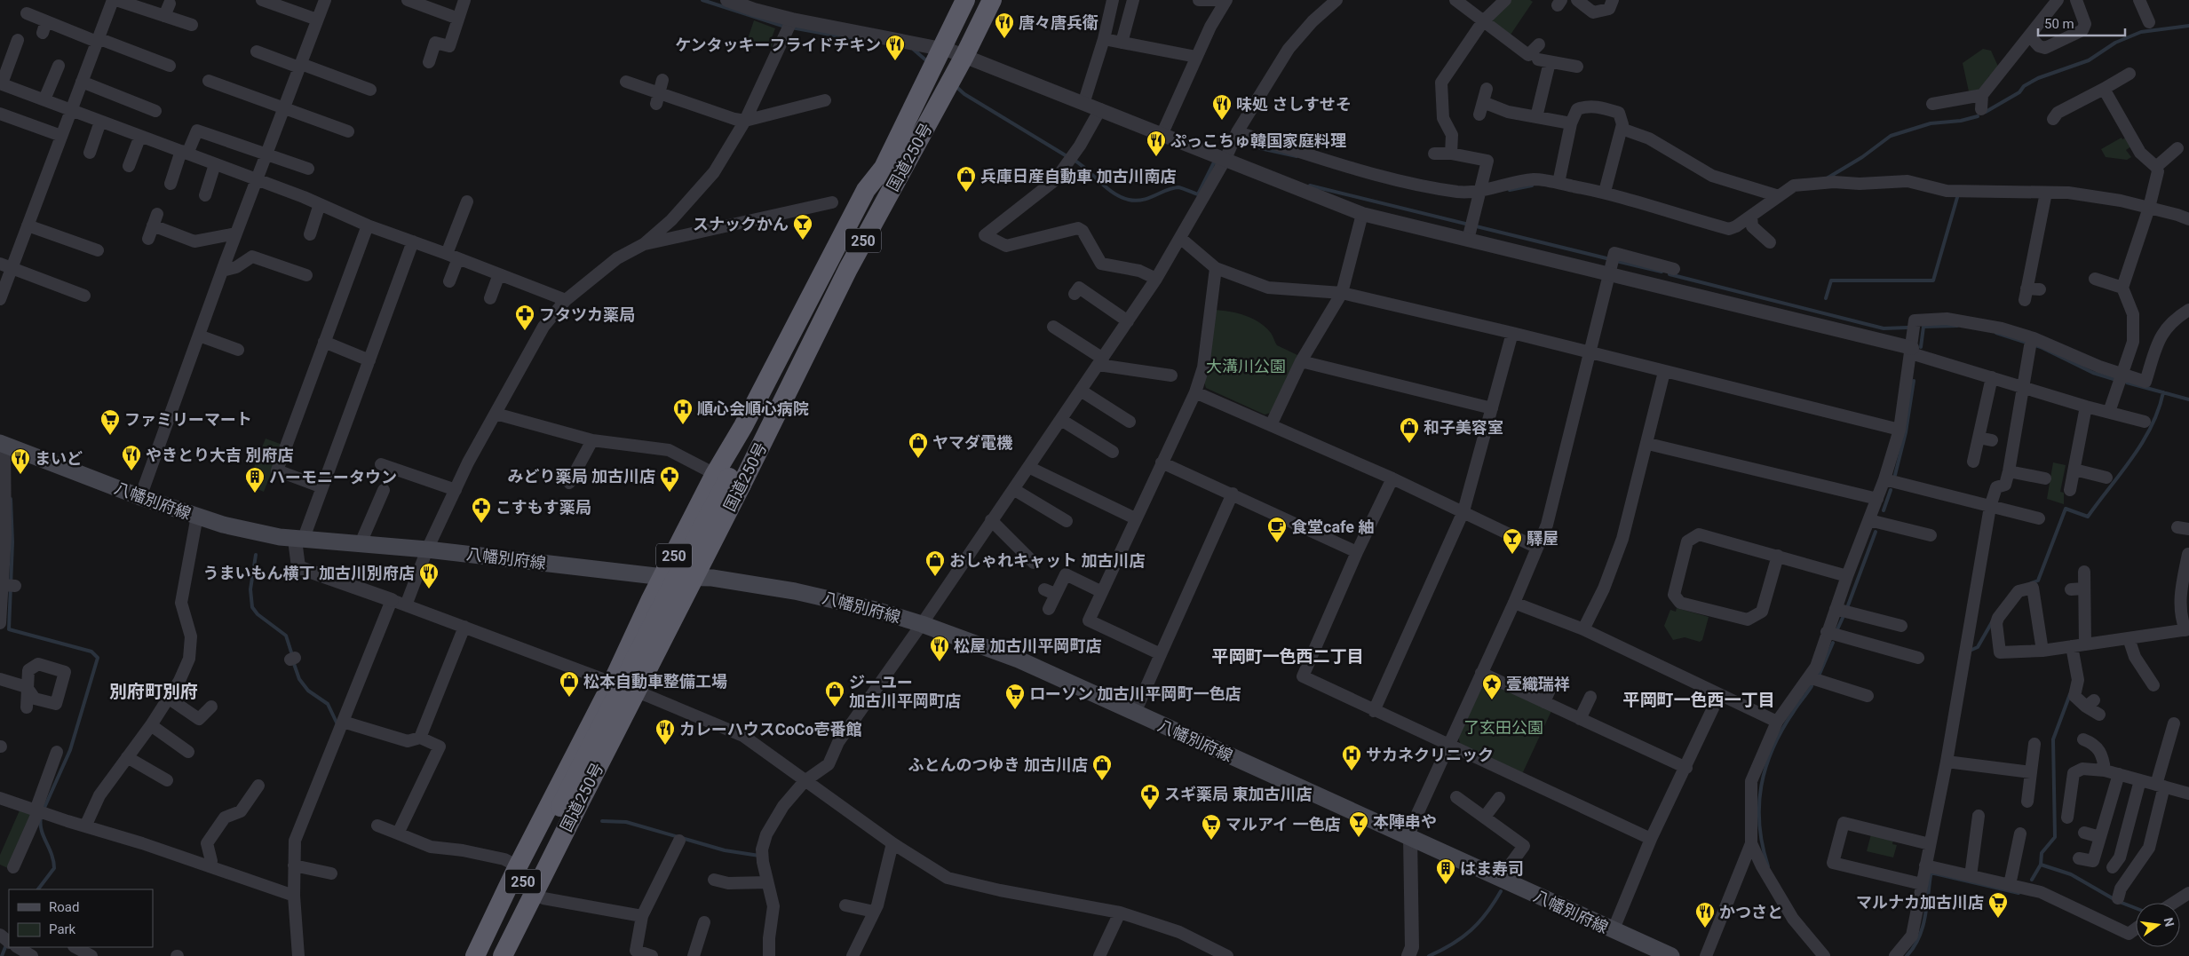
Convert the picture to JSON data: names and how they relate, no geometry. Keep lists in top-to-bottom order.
{
  "streets": {
    "highway": ["国道250号", "250"],
    "main road": ["八幡別府線"]
  },
  "crossings": [
    ["国道250号", "250"],
    ["250", "八幡別府線"]
  ],
  "districts": ["平岡町一色西二丁目", "別府町別府", "平岡町一色西一丁目"],
  "parks": ["大溝川公園", "了玄田公園"],
  "places": {
    "restaurant": [
      "唐々唐兵衛",
      "ケンタッキーフライドチキン",
      "味処 さしすせそ",
      "ぷっこちゅ韓国家庭料理",
      "やきとり大吉 別府店",
      "まいど",
      "うまいもん横丁 加古川別府店",
      "松屋 加古川平岡町店",
      "カレーハウスCoCo壱番館",
      "かつさと"
    ],
    "shop": [
      "兵庫日産自動車 加古川南店",
      "和子美容室",
      "ヤマダ電機",
      "おしゃれキャット 加古川店",
      "松本自動車整備工場",
      "ジーユー 加古川平岡町店",
      "ふとんのつゆき 加古川店"
    ],
    "bar": ["スナックかん", "驛屋", "本陣串や"],
    "pharmacy": [
      "フタツカ薬局",
      "みどり薬局 加古川店",
      "こすもす薬局",
      "スギ薬局 東加古川店"
    ],
    "hospital": ["順心会順心病院", "サカネクリニック"],
    "supermarket": [
      "ファミリーマート",
      "ローソン 加古川平岡町一色店",
      "マルアイ 一色店",
      "マルナカ加古川店"
    ],
    "building": ["ハーモニータウン", "はま寿司"],
    "cafe": ["食堂cafe 紬"],
    "place": ["壹織瑞祥"]
  },
  "legend": ["Road", "Park"],
  "scale_bar": "50 m",
  "north": "right"
}
